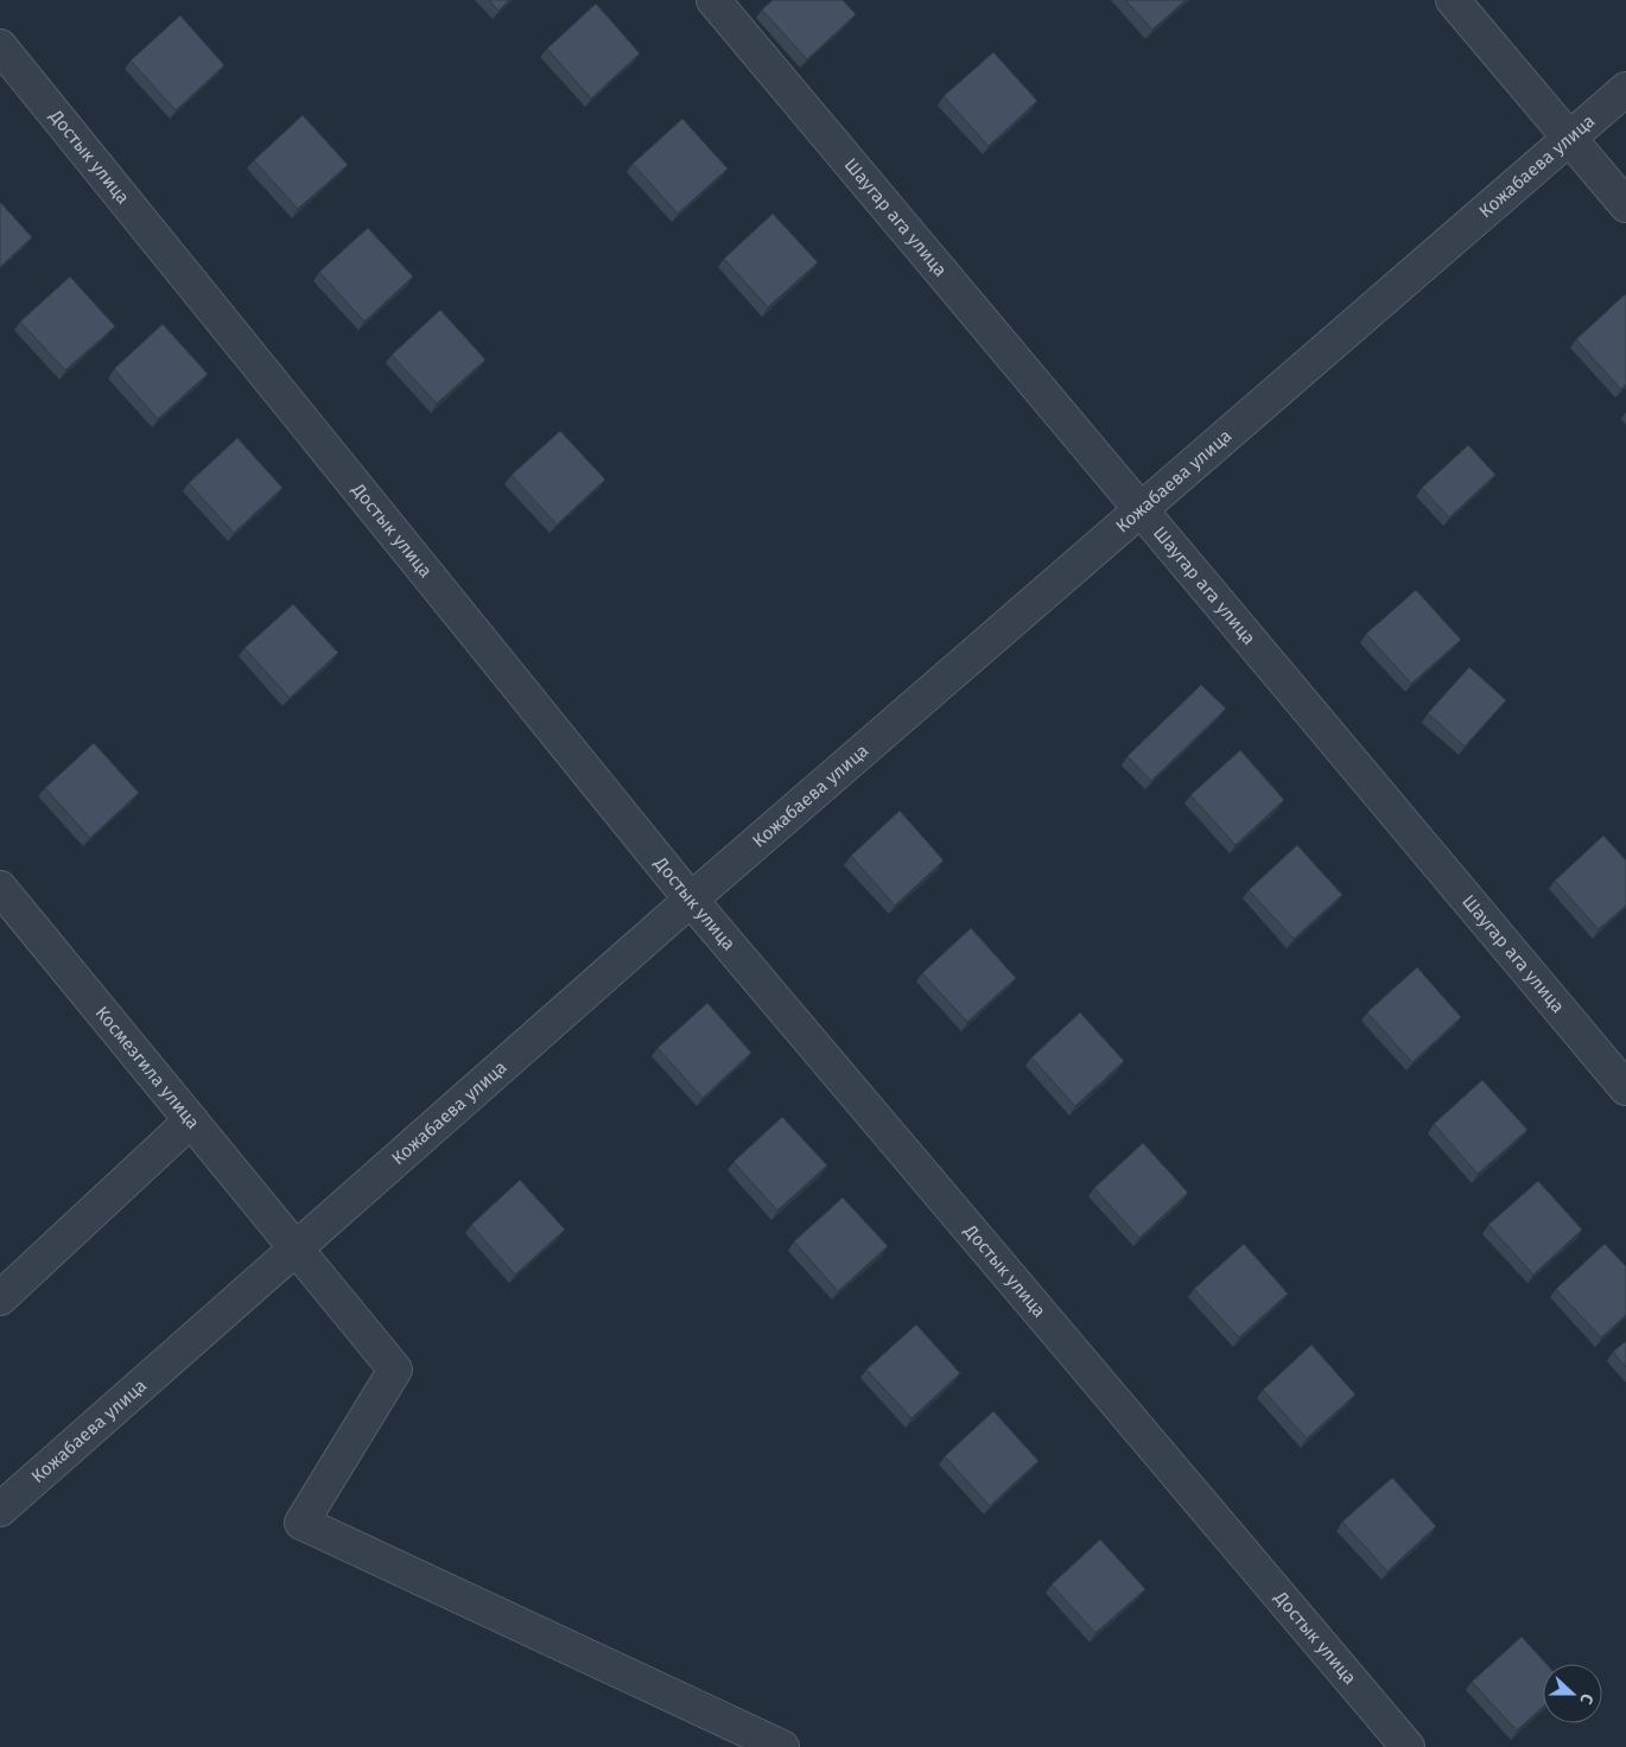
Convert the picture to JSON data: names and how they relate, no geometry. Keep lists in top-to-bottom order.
{
  "streets": {
    "street": [
      "Достык улица",
      "Кожабаева улица",
      "Шаугар ага улица",
      "Космезгила улица"
    ]
  },
  "crossings": [
    ["Достык улица", "Кожабаева улица"],
    ["Кожабаева улица", "Шаугар ага улица"],
    ["Кожабаева улица", "Космезгила улица"]
  ],
  "north": "right"
}
